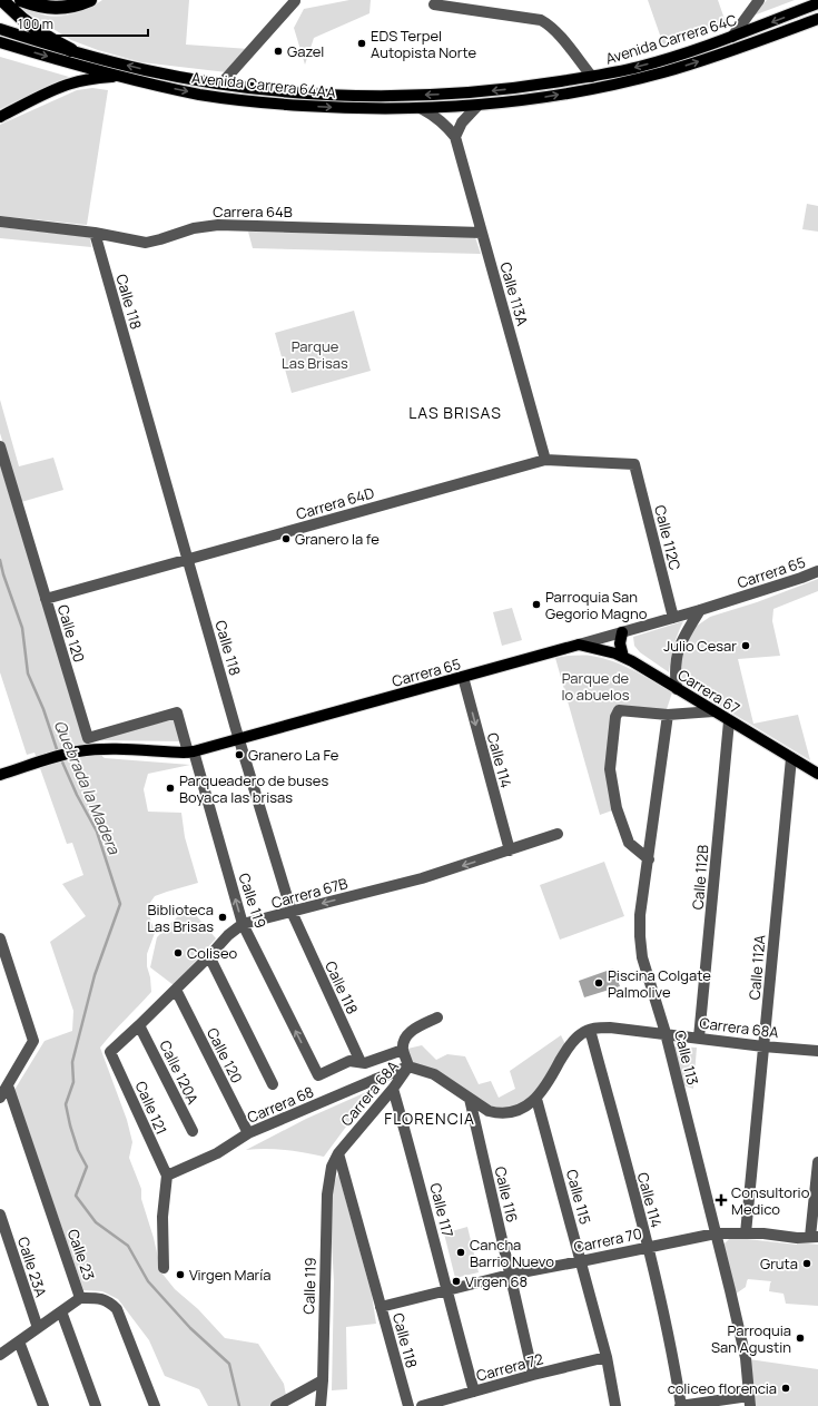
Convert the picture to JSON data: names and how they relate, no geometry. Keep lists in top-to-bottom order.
{
  "streets": {
    "main road": [
      "Avenida Carrera 64C",
      "Avenida Carrera 64AA",
      "Carrera 65",
      "Carrera 67"
    ],
    "street": [
      "Carrera 64B",
      "Calle 113A",
      "Calle 118",
      "Carrera 64D",
      "Calle 112C",
      "Calle 120",
      "Calle 114",
      "Calle 112B",
      "Carrera 67B",
      "Calle 119",
      "Calle 112A",
      "Carrera 68A",
      "Calle 113",
      "Calle 120A",
      "Carrera 68",
      "Calle 121",
      "Calle 116",
      "Calle 115",
      "Calle 117",
      "Carrera 70",
      "Calle 23",
      "Calle 23A",
      "Carrera 72"
    ]
  },
  "crossings": [
    ["Avenida Carrera 64C", "Avenida Carrera 64AA"],
    ["Avenida Carrera 64AA", "Calle 113A"],
    ["Carrera 64B", "Calle 113A"],
    ["Carrera 64B", "Calle 118"],
    ["Calle 113A", "Carrera 64D"],
    ["Calle 118", "Carrera 64D"],
    ["Calle 118", "Carrera 65"],
    ["Calle 118", "Carrera 67B"],
    ["Calle 118", "Calle 119"],
    ["Calle 118", "Carrera 68A"],
    ["Calle 118", "Carrera 70"],
    ["Carrera 64D", "Calle 112C"],
    ["Carrera 64D", "Calle 120"],
    ["Calle 112C", "Carrera 65"],
    ["Carrera 65", "Carrera 67"],
    ["Carrera 65", "Calle 114"],
    ["Carrera 65", "Calle 119"],
    ["Calle 120", "Carrera 67B"],
    ["Calle 120", "Calle 119"],
    ["Calle 120", "Carrera 68"],
    ["Carrera 67", "Calle 112B"],
    ["Carrera 67", "Calle 112A"],
    ["Calle 114", "Carrera 67B"],
    ["Calle 114", "Carrera 68A"],
    ["Calle 114", "Carrera 70"],
    ["Calle 112B", "Carrera 68A"],
    ["Carrera 67B", "Calle 119"],
    ["Carrera 67B", "Calle 120A"],
    ["Carrera 67B", "Calle 121"],
    ["Calle 119", "Carrera 68A"],
    ["Calle 112A", "Carrera 68A"],
    ["Calle 112A", "Carrera 70"],
    ["Carrera 68A", "Calle 113"],
    ["Carrera 68A", "Carrera 68"],
    ["Carrera 68A", "Calle 116"],
    ["Carrera 68A", "Calle 115"],
    ["Carrera 68A", "Calle 117"],
    ["Calle 113", "Carrera 70"],
    ["Carrera 68", "Calle 121"],
    ["Calle 116", "Carrera 70"],
    ["Calle 116", "Carrera 72"],
    ["Calle 115", "Carrera 70"],
    ["Calle 115", "Carrera 72"],
    ["Calle 117", "Carrera 70"],
    ["Calle 117", "Carrera 72"]
  ],
  "one_way": ["Carrera 67B"],
  "districts": ["LAS BRISAS", "FLORENCIA"],
  "water": ["Quebrada la Madera"],
  "parks": ["Parque Las Brisas", "Parque de lo abuelos"],
  "places": {
    "other": [
      "EDS Terpel Autopista Norte",
      "Gazel",
      "Granero la fe",
      "Parroquia San Gegorio Magno",
      "Julio Cesar",
      "Granero La Fe",
      "Parqueadero de buses Boyaca las brisas",
      "Biblioteca Las Brisas",
      "Coliseo",
      "Piscina Colgate Palmolive",
      "Cancha Barrio Nuevo",
      "Gruta",
      "Virgen María",
      "Virgen 68",
      "Parroquia San Agustin",
      "coliceo florencia"
    ],
    "health": ["Consultorio Medico"]
  },
  "scale_bar": "100 m"
}
